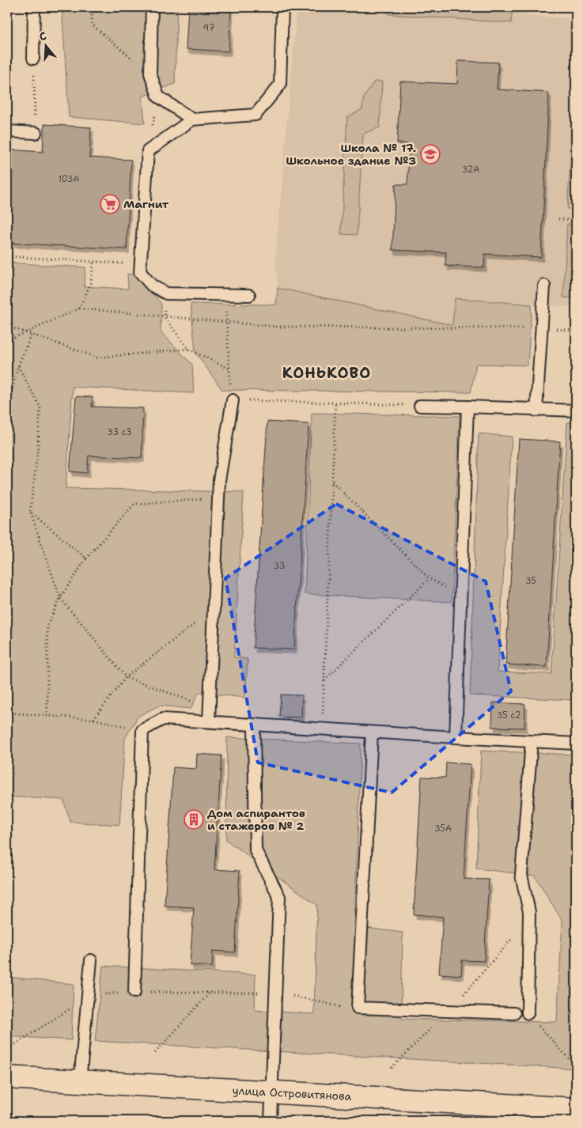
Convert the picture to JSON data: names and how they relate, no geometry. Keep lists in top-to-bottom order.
{
  "streets": {
    "main road": ["улица Островитянова"]
  },
  "districts": ["КОНЬКОВО"],
  "places": {
    "school or university": ["Школа № 17. Школьное здание №3"],
    "supermarket": ["Магнит"],
    "building": ["Дом аспирантов и стажеров № 2"]
  },
  "house_numbers": [
    "97",
    "32А",
    "103А",
    "33 с3",
    "33",
    "35",
    "35 с2",
    "35А"
  ],
  "north": "top"
}
